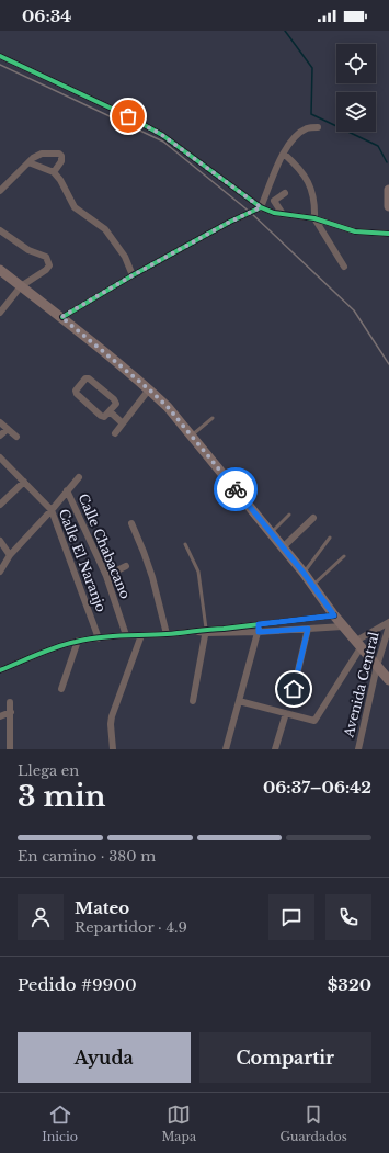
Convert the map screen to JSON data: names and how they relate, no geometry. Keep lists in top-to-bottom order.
{
  "streets": {
    "street": ["Calle Chabacano", "Calle El Naranjo", "Avenida Central"]
  },
  "page": {
    "status": "06:34",
    "heading": ["3 min", "Llega en", "06:37–06:42"],
    "panel": [
      "Mateo",
      "Repartidor · 4.9",
      "Pedido #9900",
      "$320"
    ],
    "bar": "En camino · 380 m",
    "buttons": ["Ayuda", "Compartir"],
    "tabs": ["Inicio", "Mapa", "Guardados"]
  }
}
